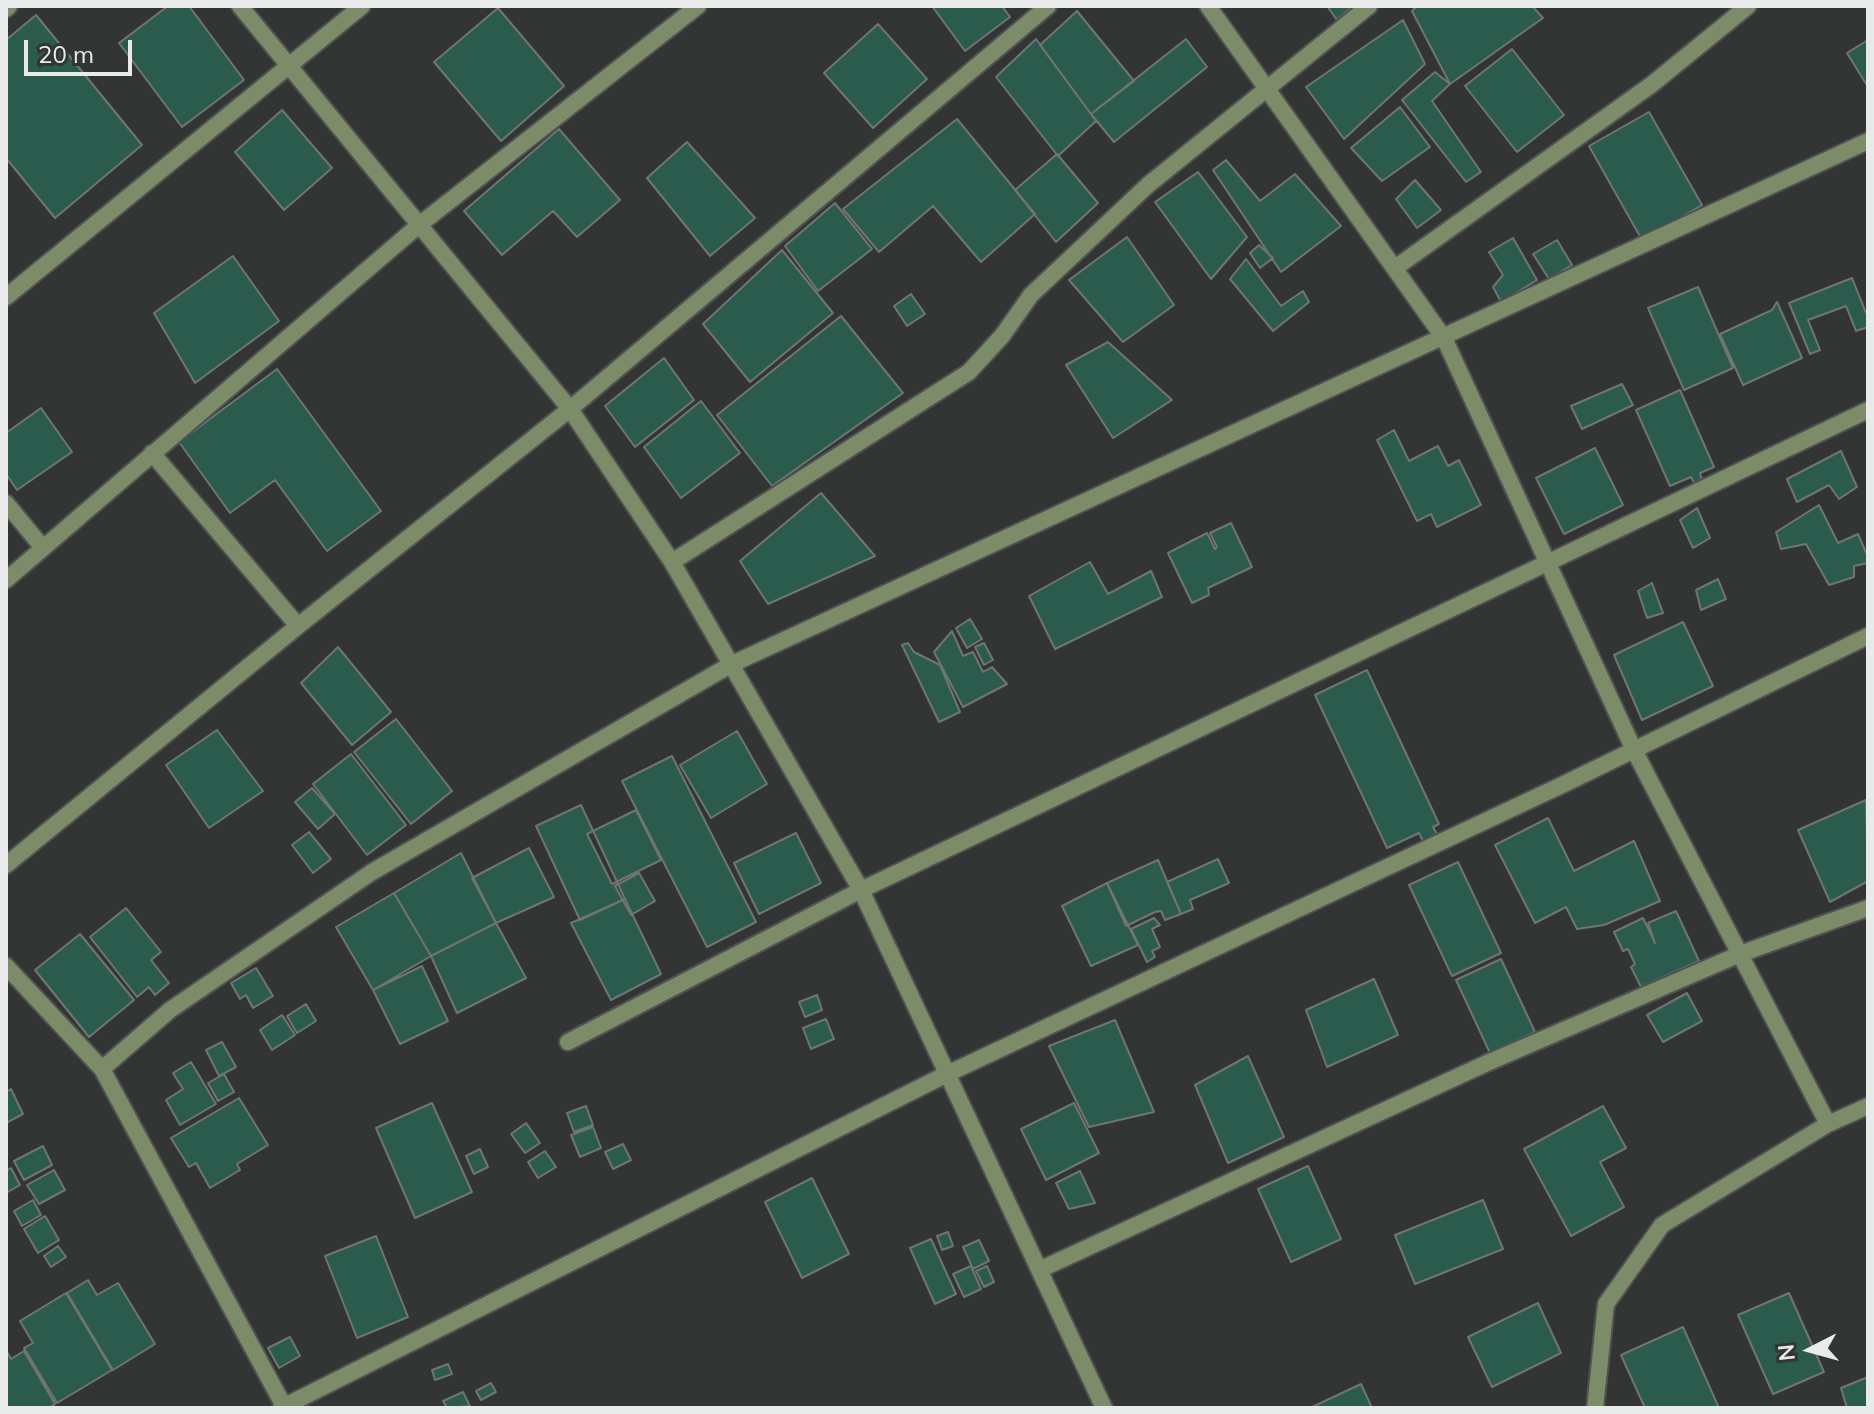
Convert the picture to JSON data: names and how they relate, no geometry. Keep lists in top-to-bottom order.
{
  "scale_bar": "20 m",
  "north": "left"
}
